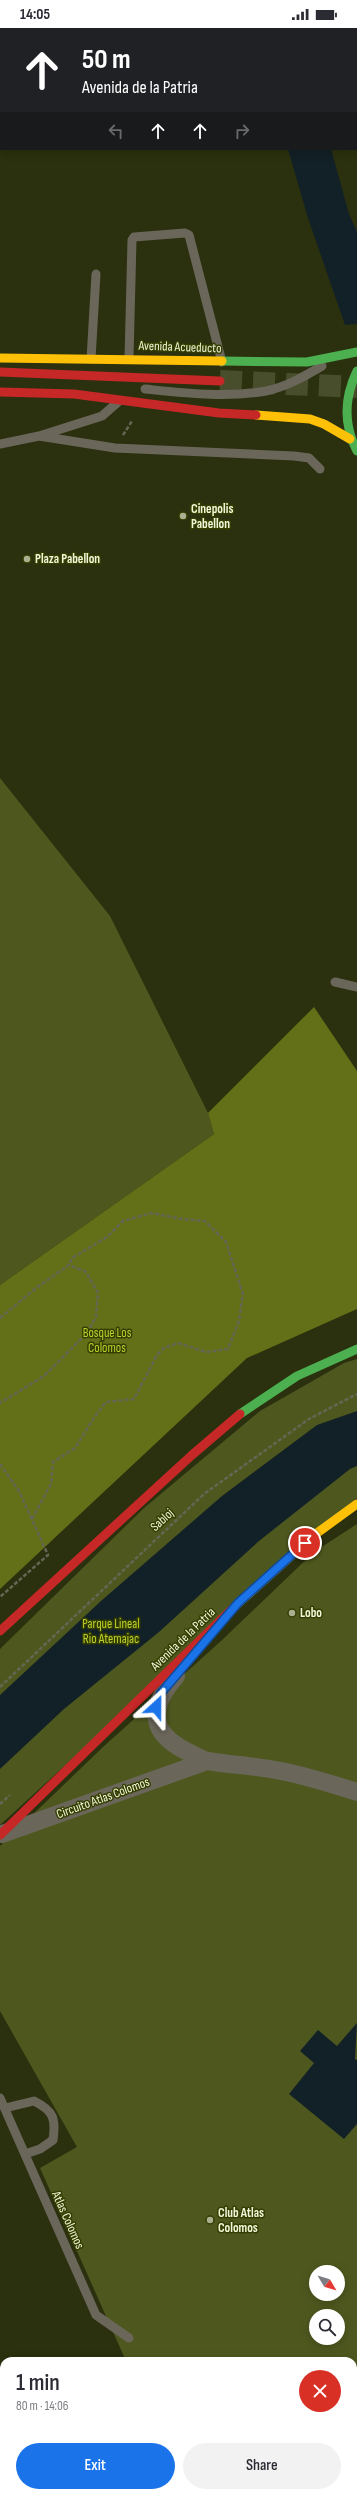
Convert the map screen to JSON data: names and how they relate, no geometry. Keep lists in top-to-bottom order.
{
  "streets": {
    "main road": ["Avenida Acueducto", "Avenida de la Patria"],
    "street": ["Circuito Atlas Colomos"],
    "lane": ["Atlas Colomos"],
    "path": ["Sabloj"]
  },
  "crossings": [
    ["Avenida de la Patria", "Circuito Atlas Colomos"]
  ],
  "parks": ["Bosque Los Colomos", "Parque Lineal Rio Atemajac"],
  "places": [
    "Cinepolis Pabellon",
    "Plaza Pabellon",
    "Lobo",
    "Club Atlas Colomos"
  ],
  "north": "bottom right",
  "page": {
    "status": "14:05",
    "turn": ["50 m", "Avenida de la Patria"],
    "heading": ["1 min", "80 m · 14:06"],
    "buttons": ["Exit", "Share"]
  }
}
